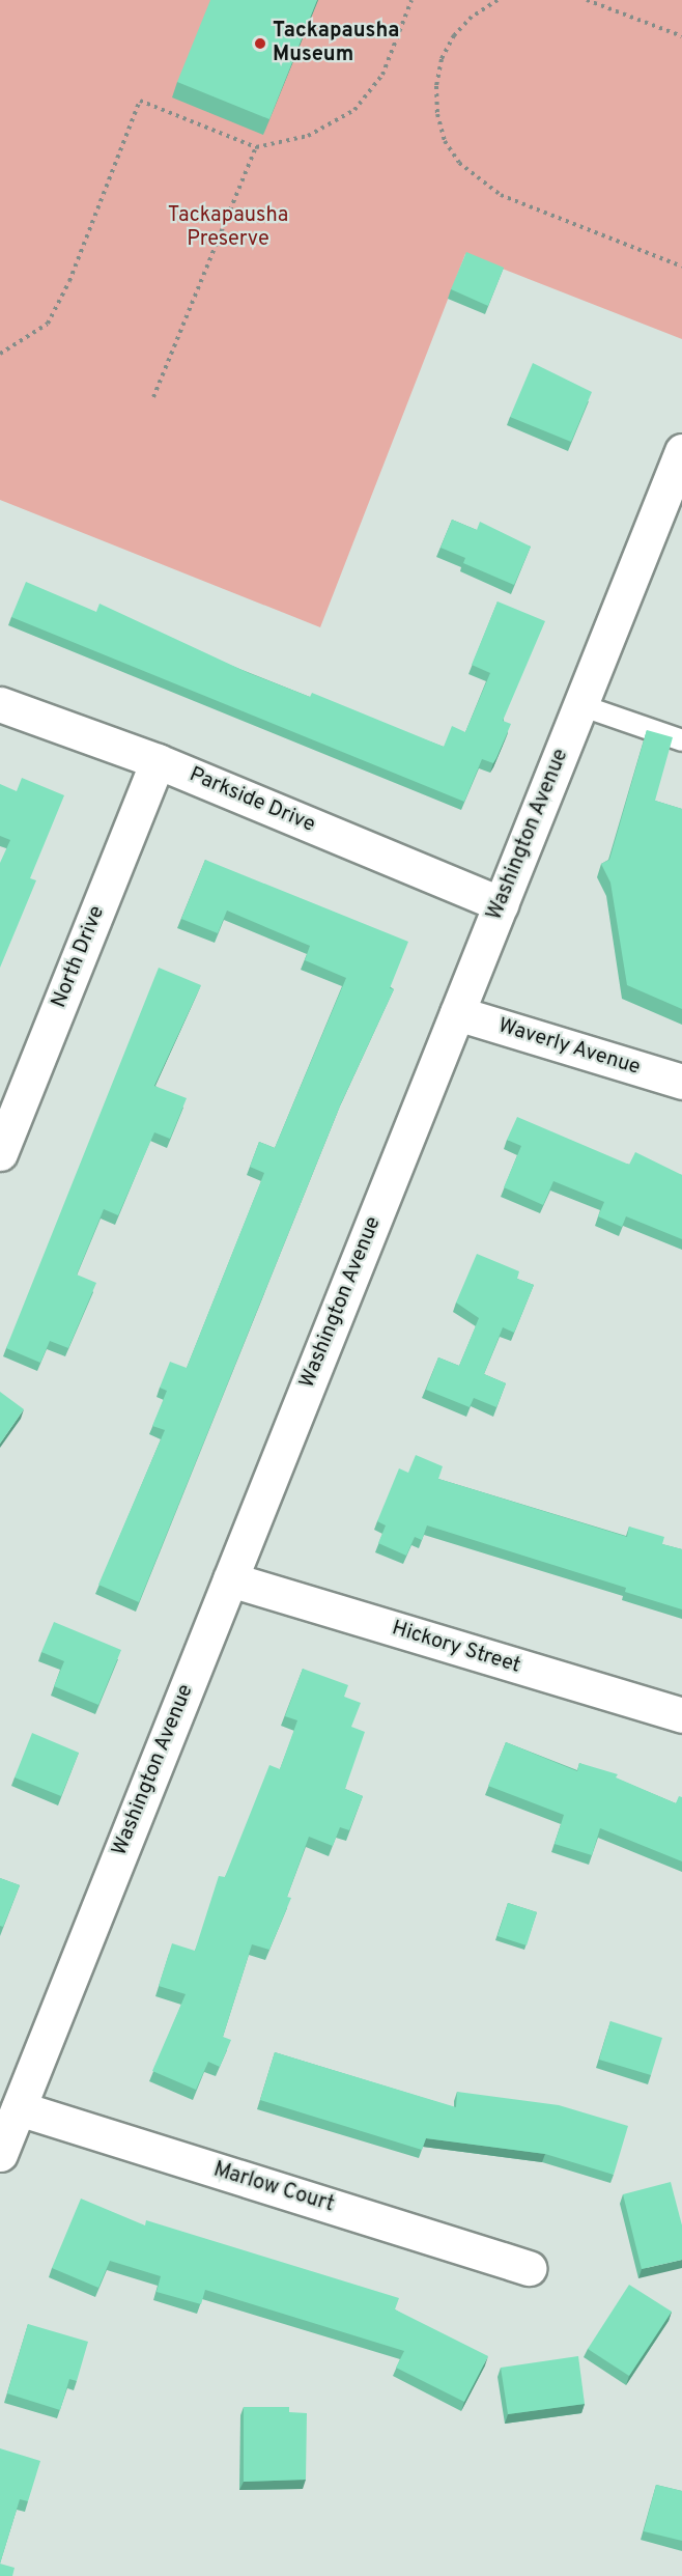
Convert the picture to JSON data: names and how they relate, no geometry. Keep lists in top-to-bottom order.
{
  "streets": {
    "street": [
      "Parkside Drive",
      "Washington Avenue",
      "North Drive",
      "Waverly Avenue",
      "Hickory Street",
      "Marlow Court"
    ]
  },
  "crossings": [
    ["Parkside Drive", "Washington Avenue"],
    ["Parkside Drive", "North Drive"],
    ["Washington Avenue", "Waverly Avenue"],
    ["Washington Avenue", "Hickory Street"],
    ["Washington Avenue", "Marlow Court"]
  ],
  "parks": ["Tackapausha Preserve"],
  "places": ["Tackapausha Museum"]
}
